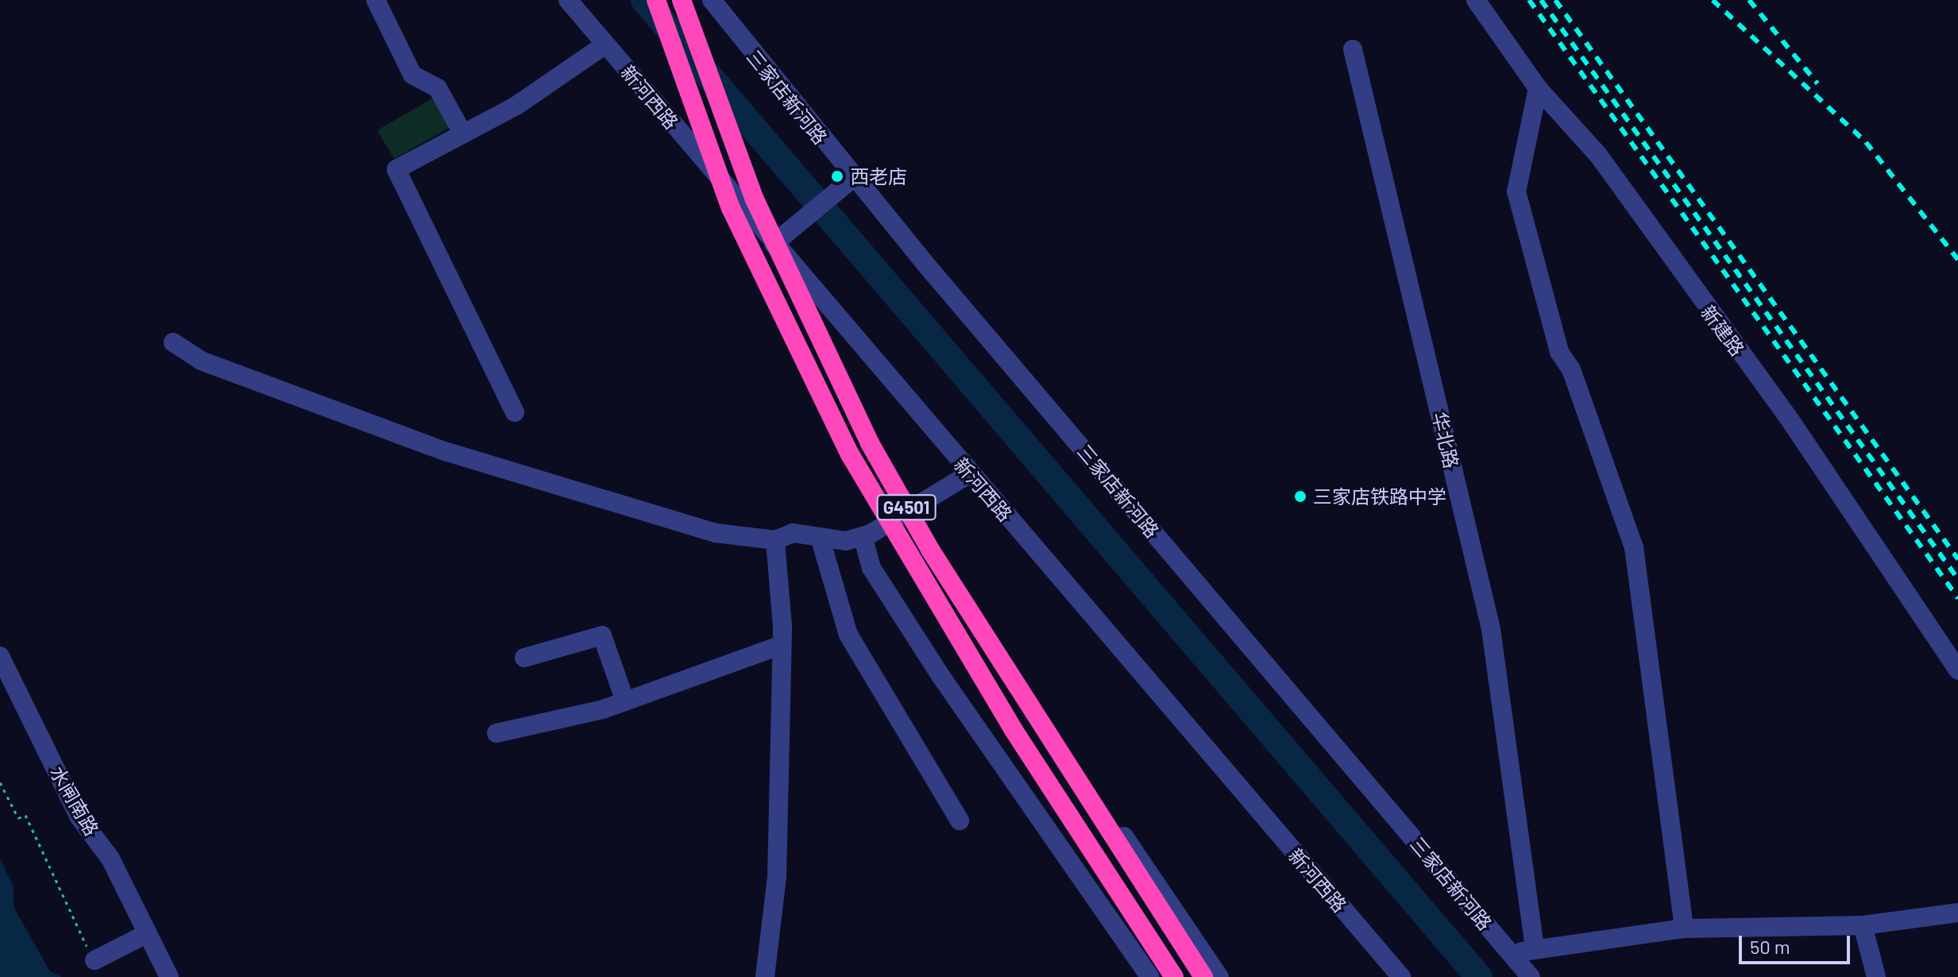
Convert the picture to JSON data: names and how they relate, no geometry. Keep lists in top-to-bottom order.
{
  "streets": {
    "highway": ["G4501"],
    "street": [
      "新河西路",
      "三家店新河路",
      "新建路",
      "华北路",
      "水闸南路"
    ]
  },
  "places": ["西老店", "三家店铁路中学"],
  "scale_bar": "50 m"
}
